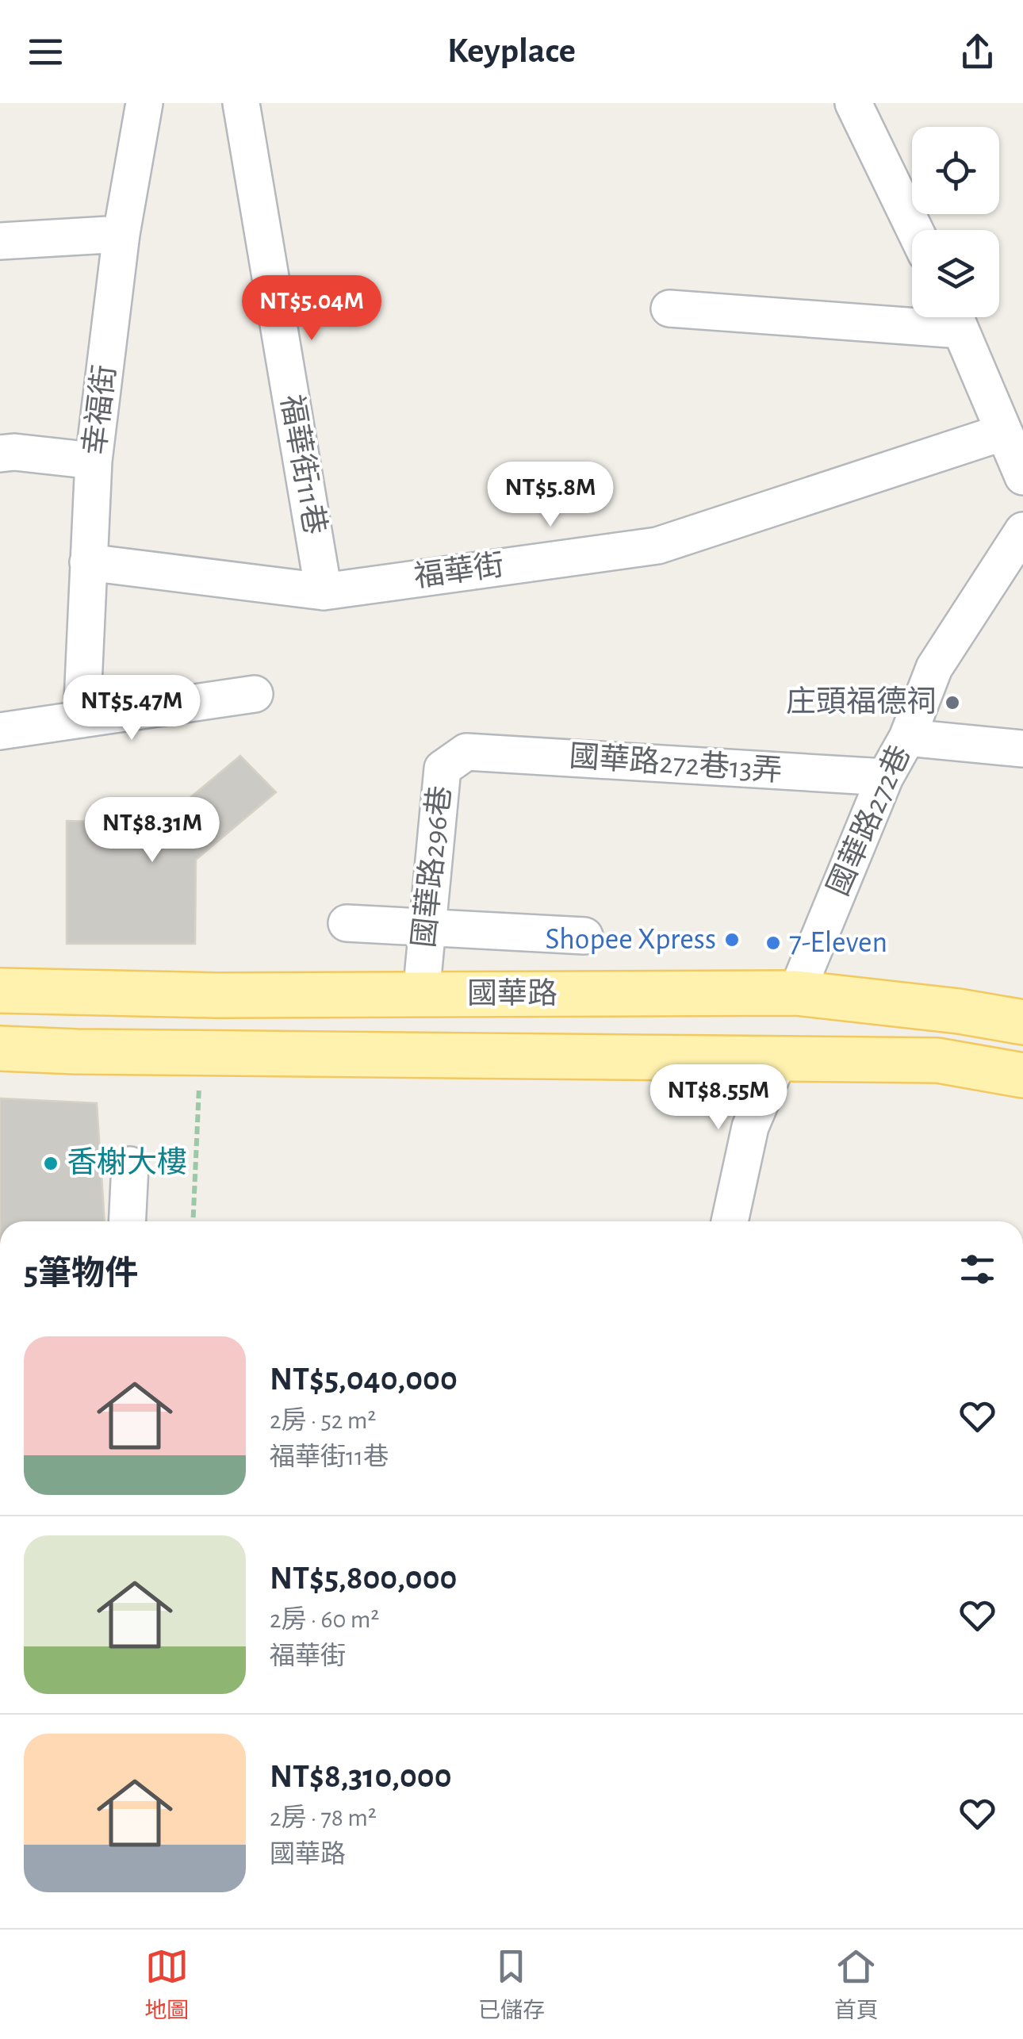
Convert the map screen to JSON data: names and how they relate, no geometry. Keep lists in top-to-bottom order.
{
  "streets": {
    "main road": ["國華路"],
    "street": [
      "幸福街",
      "福華街11巷",
      "福華街",
      "國華路272巷13弄",
      "國華路272巷",
      "國華路296巷"
    ]
  },
  "crossings": [
    ["幸福街", "福華街"],
    ["福華街11巷", "福華街"],
    ["國華路272巷13弄", "國華路272巷"],
    ["國華路272巷13弄", "國華路296巷"],
    ["國華路272巷", "國華路"],
    ["國華路296巷", "國華路"]
  ],
  "places": [
    "庄頭福德祠",
    "Shopee Xpress",
    "7-Eleven",
    "香榭大樓"
  ],
  "page": {
    "header": "Keyplace",
    "price": [
      "NT$5.04M",
      "NT$5.8M",
      "NT$5.47M",
      "NT$8.31M",
      "NT$8.55M"
    ],
    "heading": "5筆物件",
    "list": [
      {
        "name": "NT$5,040,000",
        "note": "2房 · 52 m² · 福華街11巷"
      },
      {
        "name": "NT$5,800,000",
        "note": "2房 · 60 m² · 福華街"
      },
      {
        "name": "NT$8,310,000",
        "note": "2房 · 78 m² · 國華路"
      }
    ],
    "tabs": ["地圖", "已儲存", "首頁"]
  }
}
